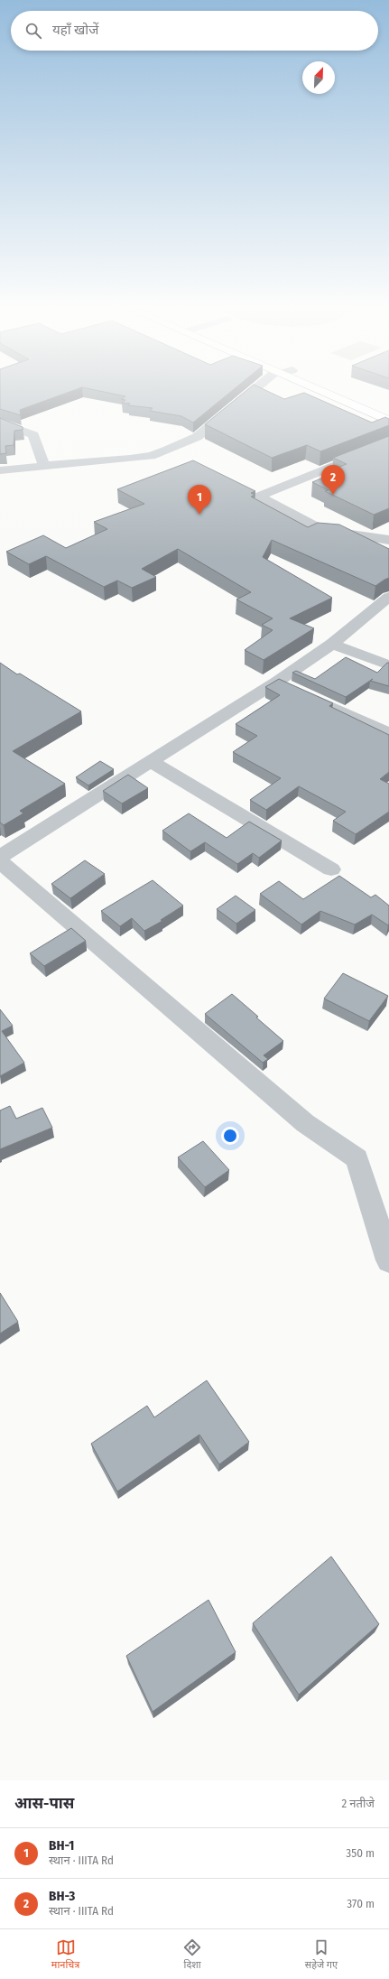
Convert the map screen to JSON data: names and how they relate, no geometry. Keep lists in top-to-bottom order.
{
  "north": "top right",
  "page": {
    "search": "यहाँ खोजें",
    "pins": ["2", "1"],
    "heading": ["आस-पास", "2 नतीजे"],
    "list": [
      {
        "mark": "1",
        "name": "BH-1",
        "note": "स्थान · IIITA Rd",
        "value": "350 m"
      },
      {
        "mark": "2",
        "name": "BH-3",
        "note": "स्थान · IIITA Rd",
        "value": "370 m"
      }
    ],
    "nav": ["मानचित्र", "दिशा", "सहेजे गए"]
  }
}
